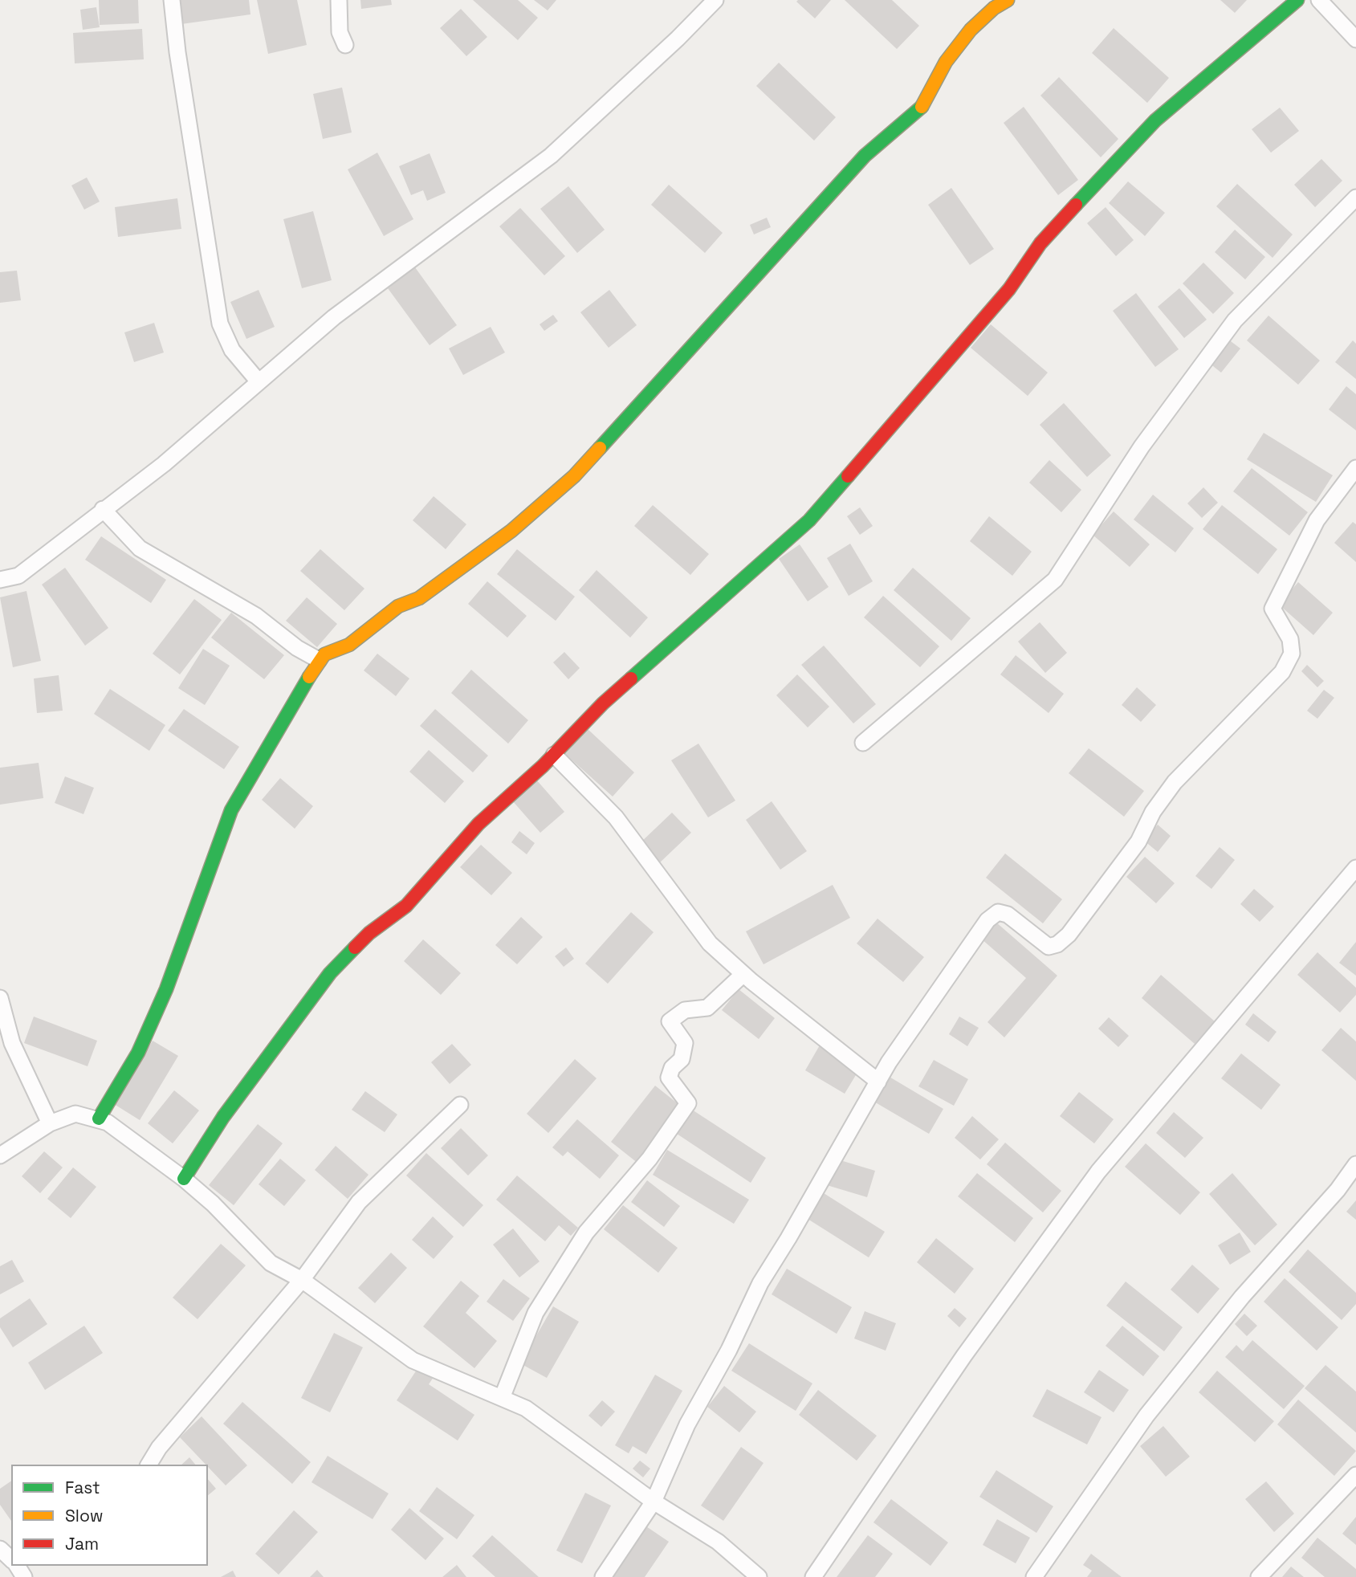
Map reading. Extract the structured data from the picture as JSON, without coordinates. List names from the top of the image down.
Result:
{
  "legend": ["Fast", "Slow", "Jam"]
}
